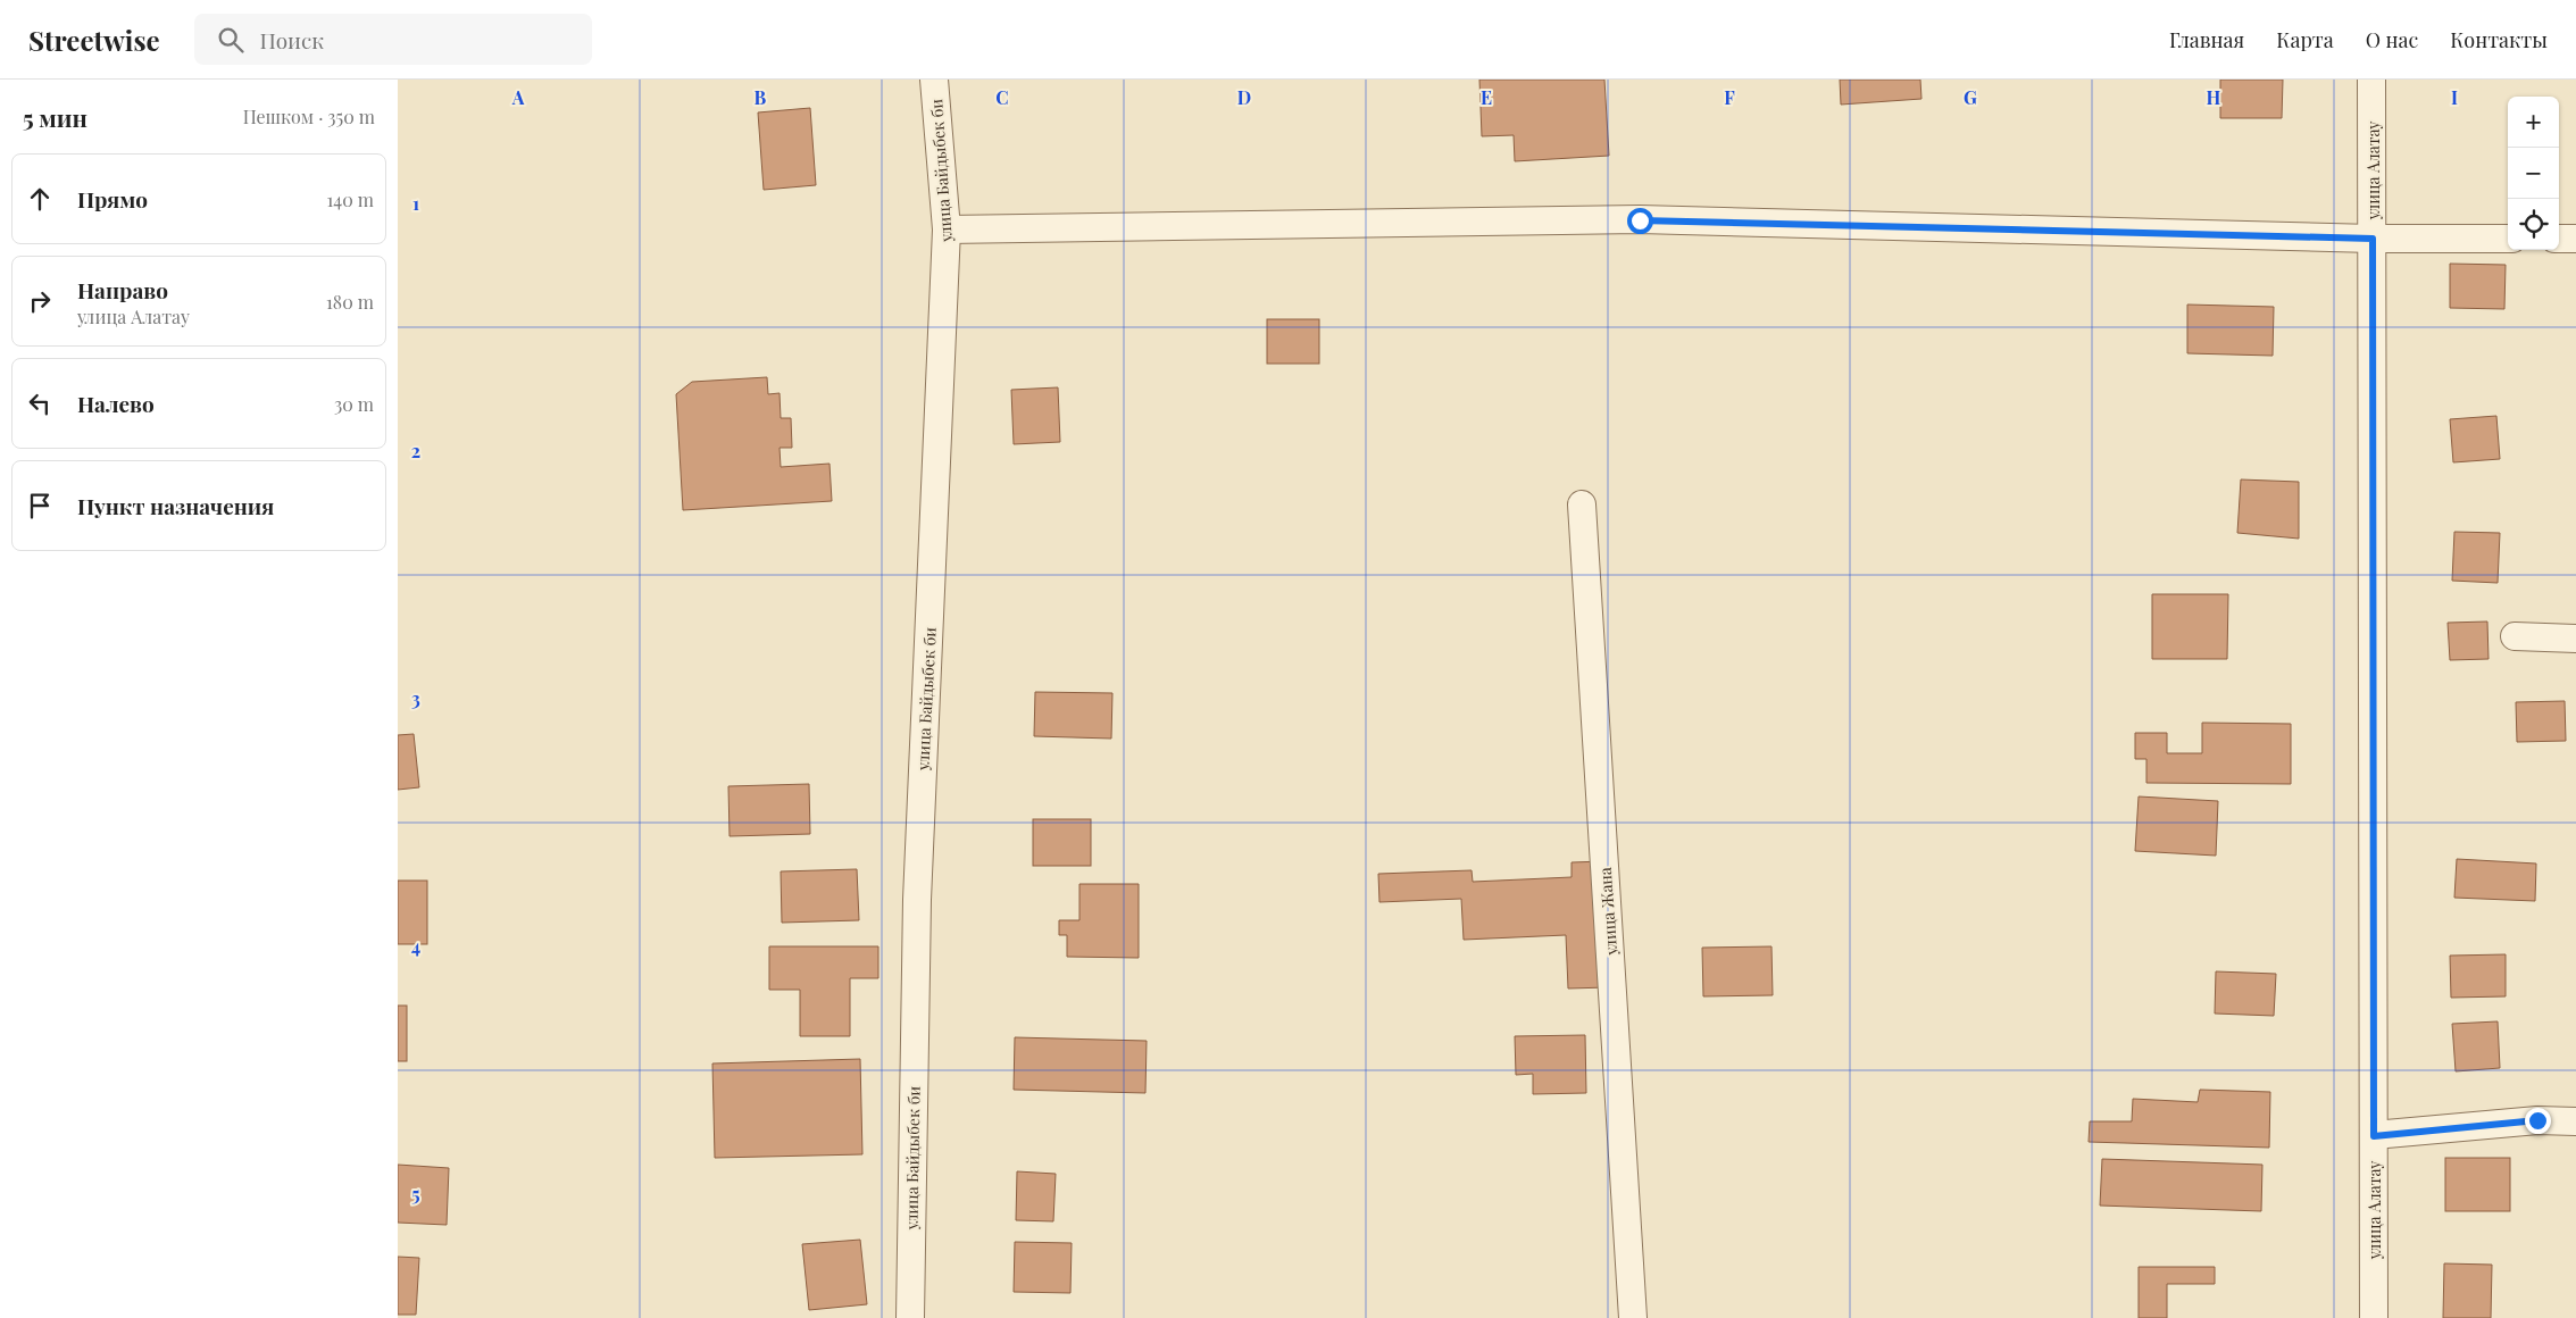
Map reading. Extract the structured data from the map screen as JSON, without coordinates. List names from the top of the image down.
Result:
{
  "streets": {
    "street": ["улица Байдыбек би", "улица Алатау", "улица Жана"]
  },
  "page": {
    "header": "Streetwise",
    "search": "Поиск",
    "nav": [
      "Главная",
      "Карта",
      "О нас",
      "Контакты"
    ],
    "heading": ["5 мин", "Пешком · 350 m"],
    "map_buttons": ["+", "−"],
    "list": [
      ["Прямо", "140 m"],
      ["Направо", "улица Алатау", "180 m"],
      ["Налево", "30 m"],
      "Пункт назначения"
    ]
  },
  "grid": {
    "columns": [
      "A",
      "B",
      "C",
      "D",
      "E",
      "F",
      "G",
      "H",
      "I"
    ],
    "rows": [
      "1",
      "2",
      "3",
      "4",
      "5"
    ]
  }
}
